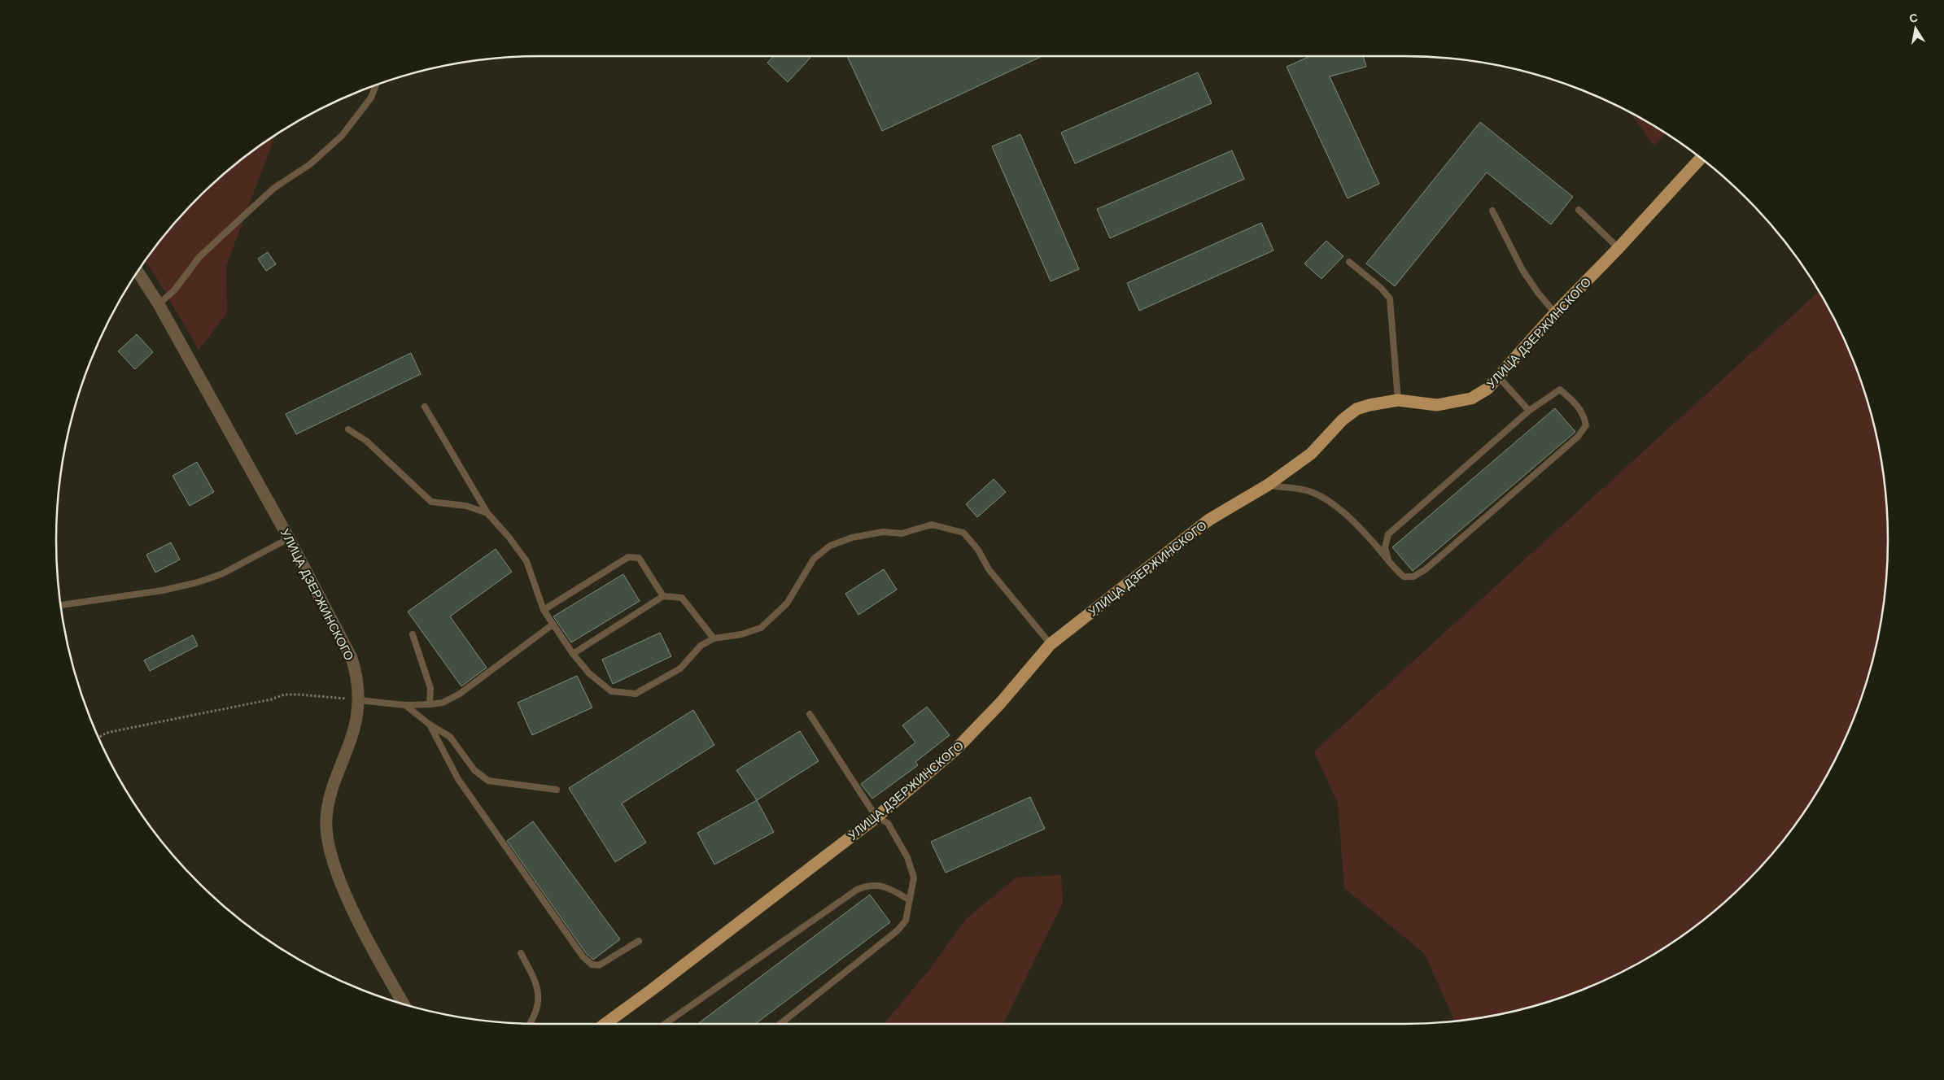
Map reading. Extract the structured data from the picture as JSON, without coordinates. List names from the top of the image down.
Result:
{
  "streets": {
    "main road": ["УЛИЦА ДЗЕРЖИНСКОГО"]
  },
  "north": "top"
}
